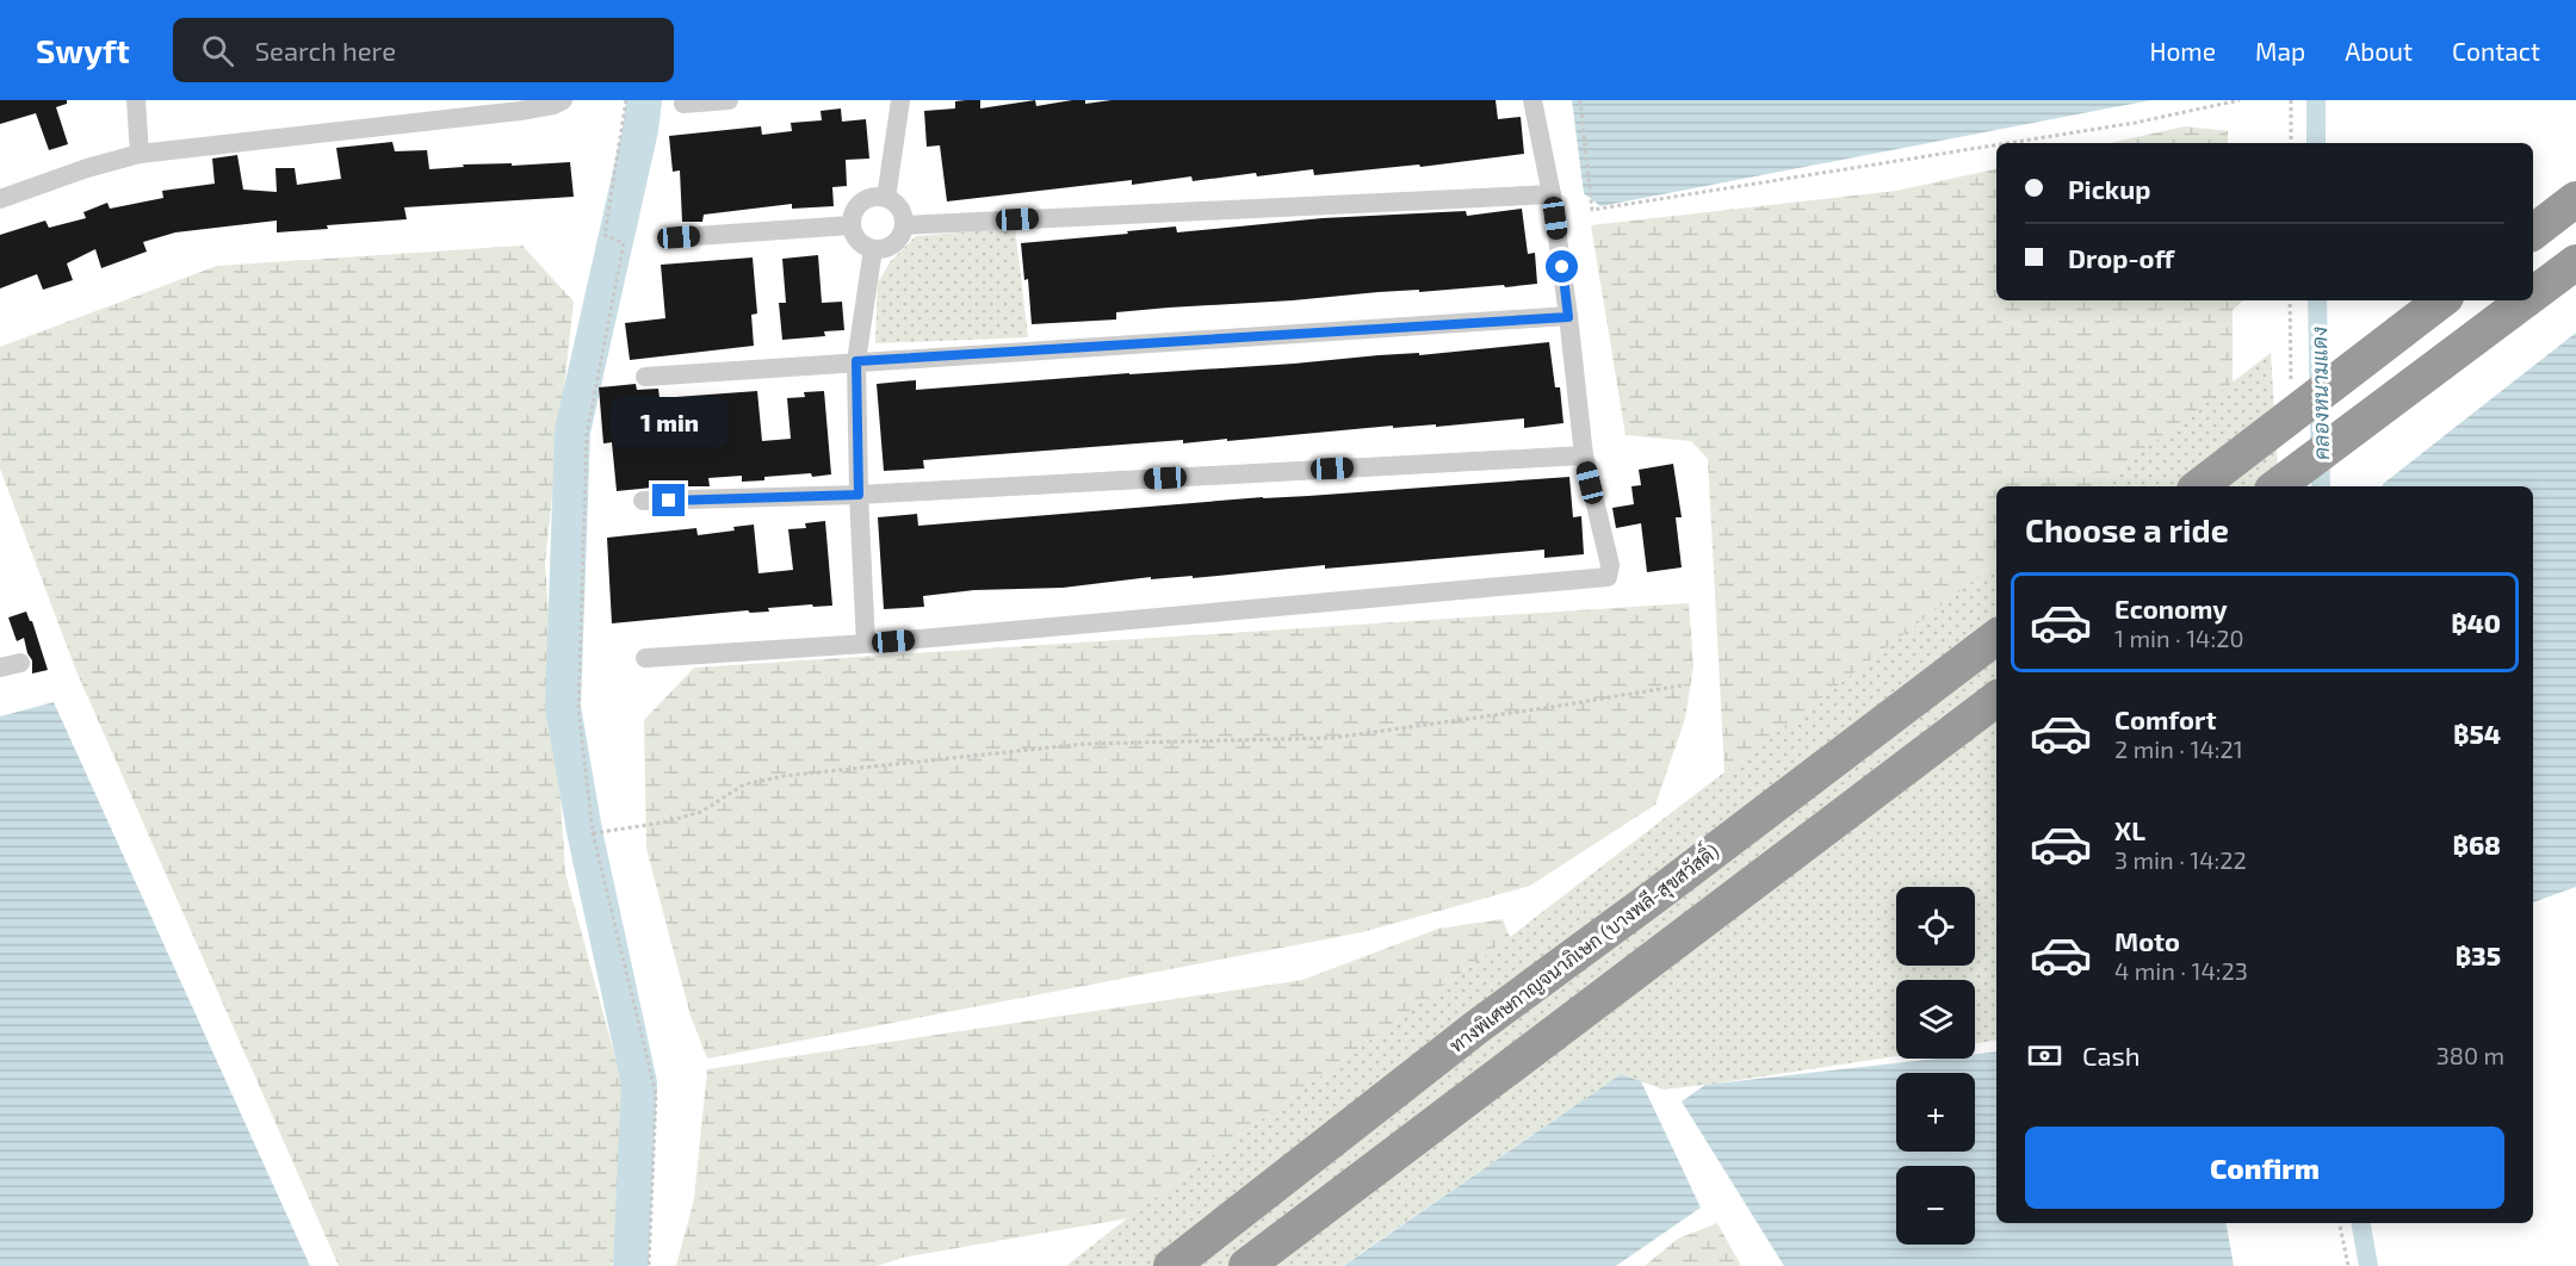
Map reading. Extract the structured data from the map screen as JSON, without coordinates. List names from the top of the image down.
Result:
{
  "streets": {
    "highway": ["ทางพิเศษกาญจนาภิเษก (บางพลี-สุขสวัสดิ์)"]
  },
  "water": ["คลองหนามแดง"],
  "page": {
    "header": "Swyft",
    "search": "Search here",
    "nav": [
      "Home",
      "Map",
      "About",
      "Contact"
    ],
    "banner": ["Pickup", "Drop-off"],
    "bubble": "1 min",
    "heading": "Choose a ride",
    "list": [
      {
        "name": "Economy",
        "note": "1 min · 14:20",
        "value": "฿40"
      },
      {
        "name": "Comfort",
        "note": "2 min · 14:21",
        "value": "฿54"
      },
      {
        "name": "XL",
        "note": "3 min · 14:22",
        "value": "฿68"
      },
      {
        "name": "Moto",
        "note": "4 min · 14:23",
        "value": "฿35"
      }
    ],
    "map_buttons": ["+", "−"],
    "pay": ["Cash", "380 m"],
    "buttons": "Confirm"
  }
}
